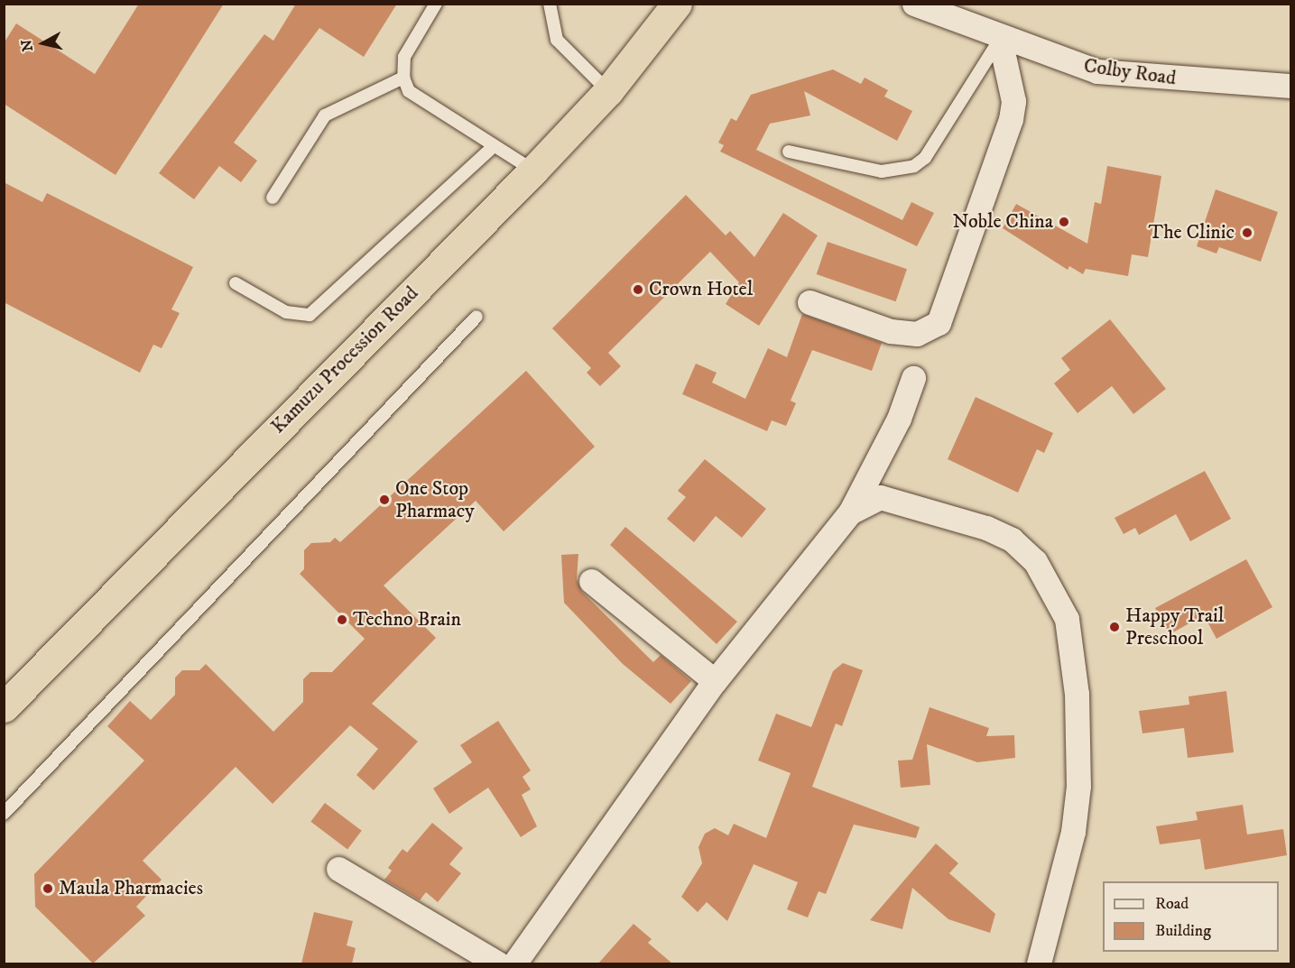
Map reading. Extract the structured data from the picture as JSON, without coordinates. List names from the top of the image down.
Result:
{
  "streets": {
    "highway": ["Kamuzu Procession Road"],
    "street": ["Colby Road"]
  },
  "places": [
    "Noble China",
    "The Clinic",
    "Crown Hotel",
    "One Stop Pharmacy",
    "Techno Brain",
    "Happy Trail Preschool",
    "Maula Pharmacies"
  ],
  "legend": ["Road", "Building"],
  "north": "left"
}
